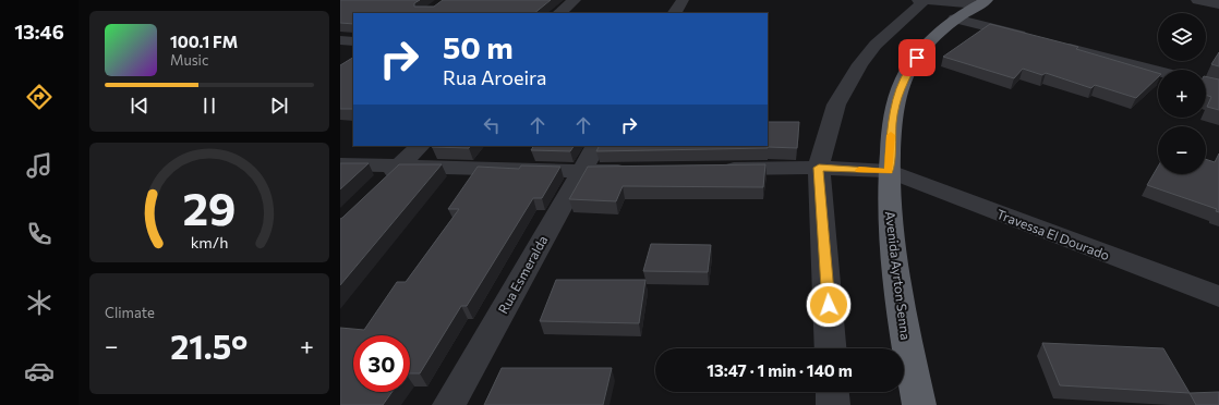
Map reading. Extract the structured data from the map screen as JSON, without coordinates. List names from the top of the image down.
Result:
{
  "streets": {
    "highway": ["Avenida Ayrton Senna"],
    "street": ["Travessa El Dourado", "Rua Esmeralda"]
  },
  "crossings": [
    ["Travessa El Dourado", "Avenida Ayrton Senna"]
  ],
  "page": {
    "tabs": "13:46",
    "map_buttons": ["+", "−"],
    "turn": ["50 m", "Rua Aroeira"],
    "song": ["100.1 FM", "Music"],
    "tile": "Climate",
    "heat": ["−", "21.5°", "+"],
    "limit": "30",
    "trip": "13:47 · 1 min · 140 m",
    "gauge": ["29", "km/h"]
  }
}
